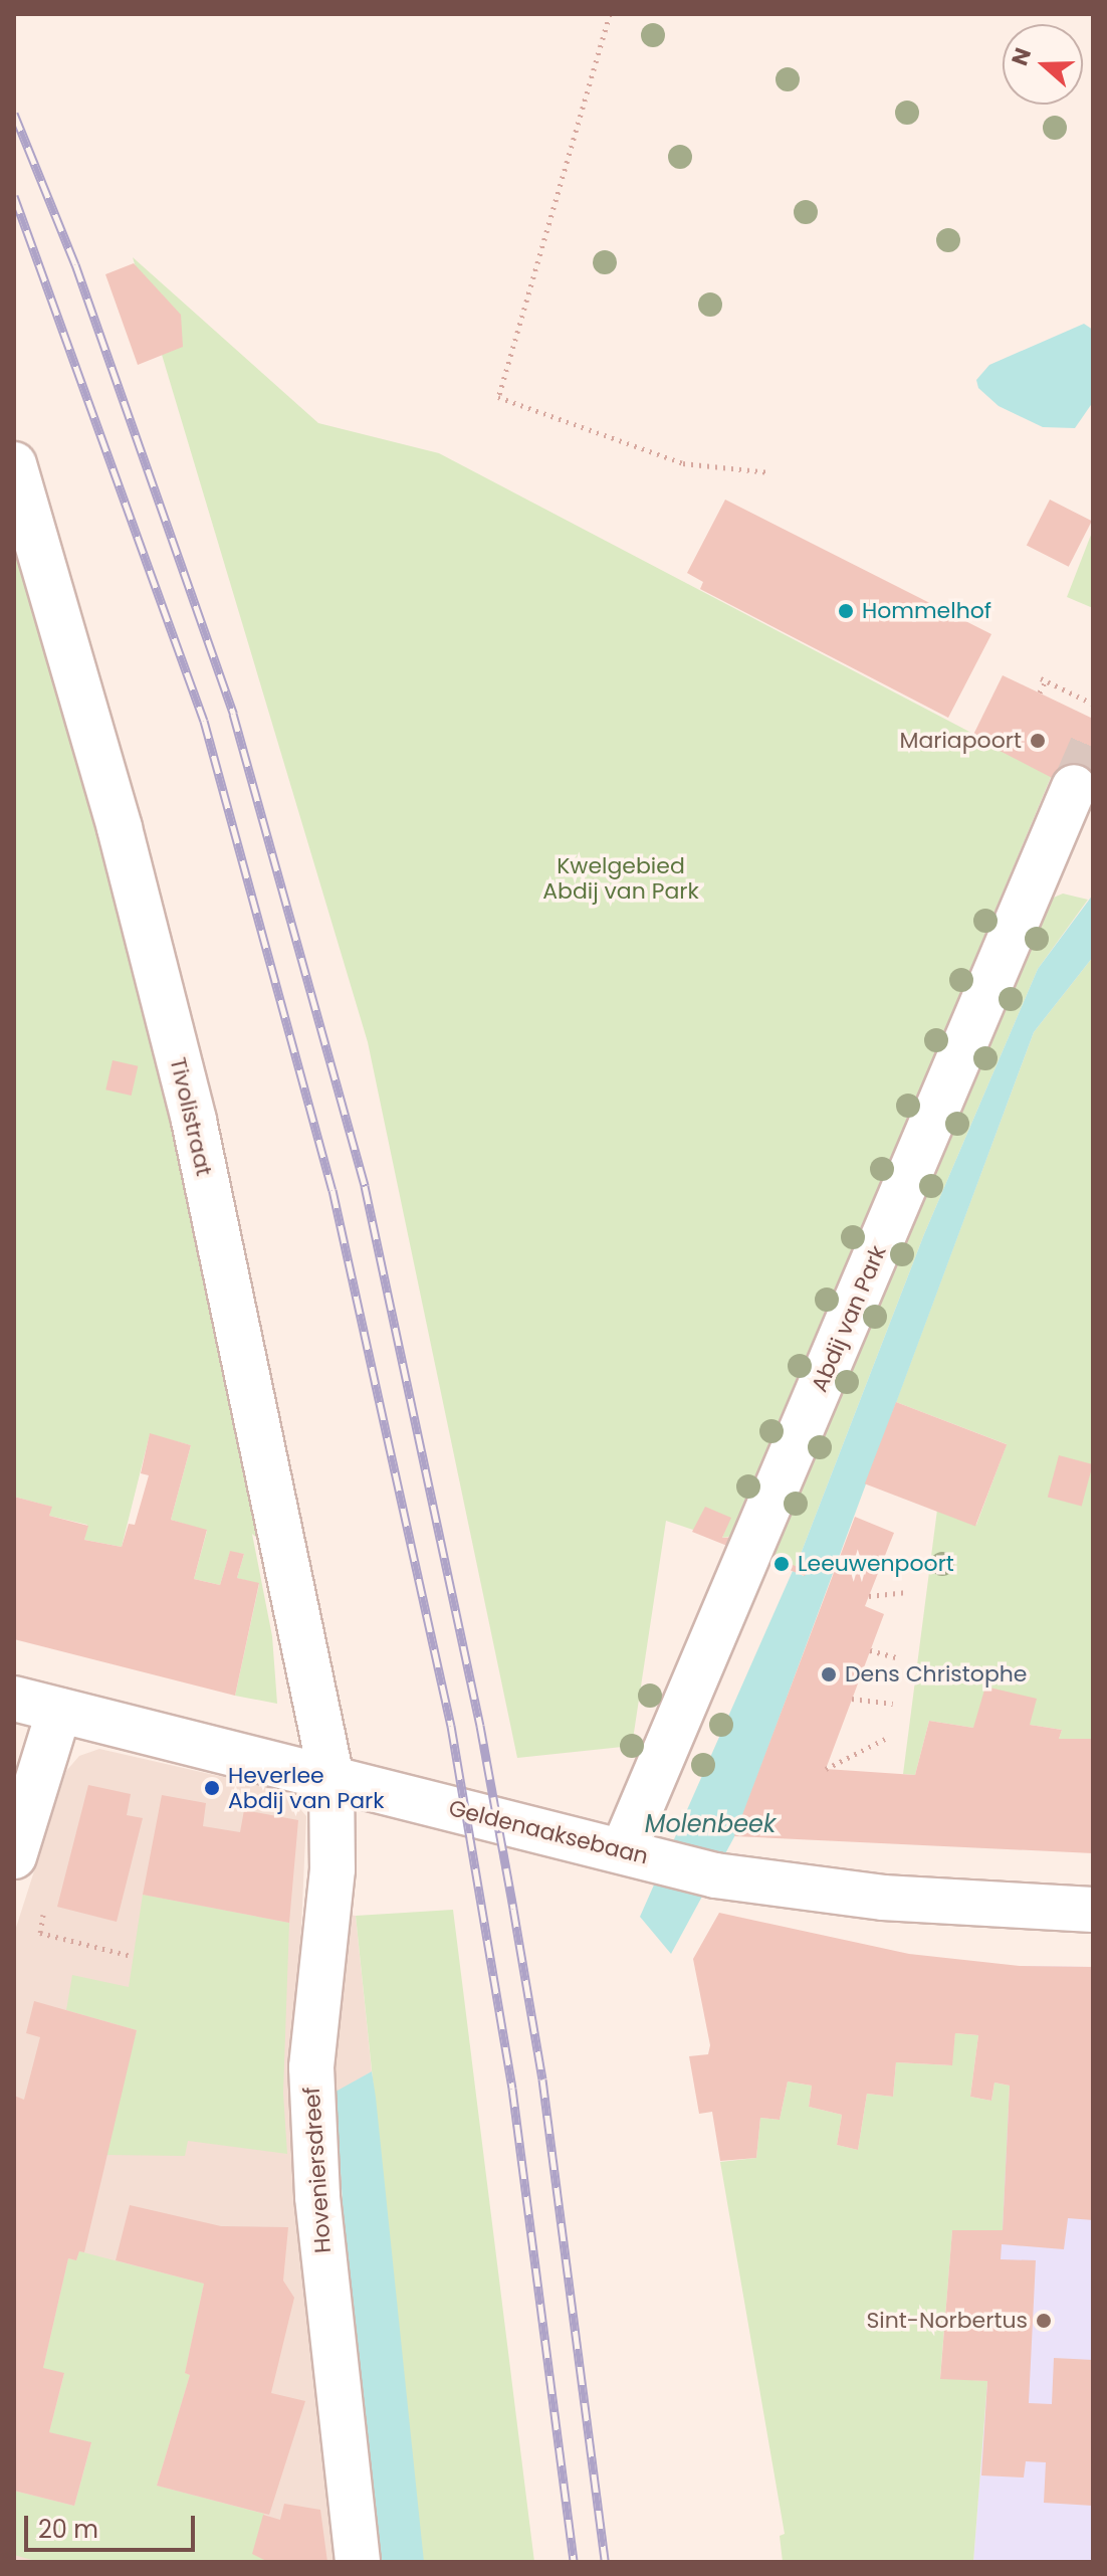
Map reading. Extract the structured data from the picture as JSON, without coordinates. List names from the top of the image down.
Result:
{
  "streets": {
    "street": [
      "Tivolistraat",
      "Abdij van Park",
      "Geldenaaksebaan",
      "Hoveniersdreef"
    ]
  },
  "crossings": [
    ["Tivolistraat", "Geldenaaksebaan"],
    ["Tivolistraat", "Hoveniersdreef"],
    ["Abdij van Park", "Geldenaaksebaan"],
    ["Geldenaaksebaan", "Hoveniersdreef"]
  ],
  "water": ["Molenbeek"],
  "parks": ["Kwelgebied Abdij van Park"],
  "places": [
    "Hommelhof",
    "Mariapoort",
    "Leeuwenpoort",
    "Dens Christophe",
    "Heverlee Abdij van Park",
    "Sint-Norbertus"
  ],
  "scale_bar": "20 m",
  "north": "left"
}
